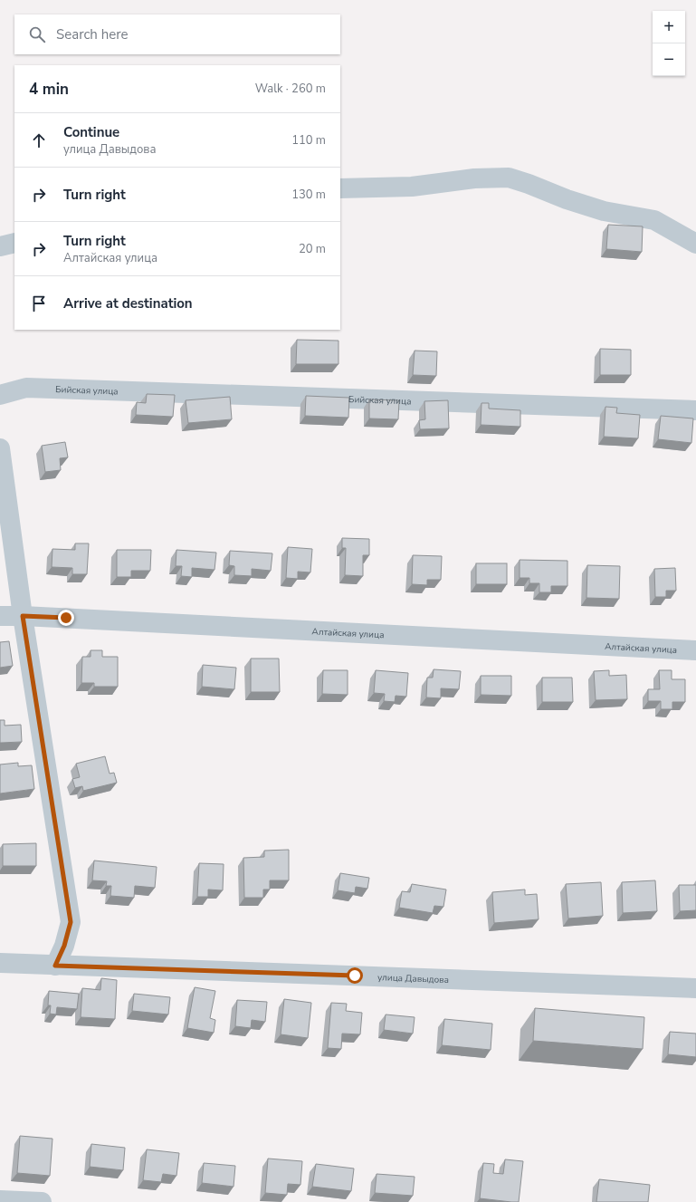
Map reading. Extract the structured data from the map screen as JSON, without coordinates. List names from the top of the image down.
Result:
{
  "streets": {
    "street": ["Бийская улица", "Алтайская улица", "улица Давыдова"]
  },
  "page": {
    "map_buttons": ["+", "−"],
    "search": "Search here",
    "heading": ["4 min", "Walk · 260 m"],
    "list": [
      ["Continue", "улица Давыдова", "110 m"],
      ["Turn right", "130 m"],
      ["Turn right", "Алтайская улица", "20 m"],
      "Arrive at destination"
    ]
  }
}
